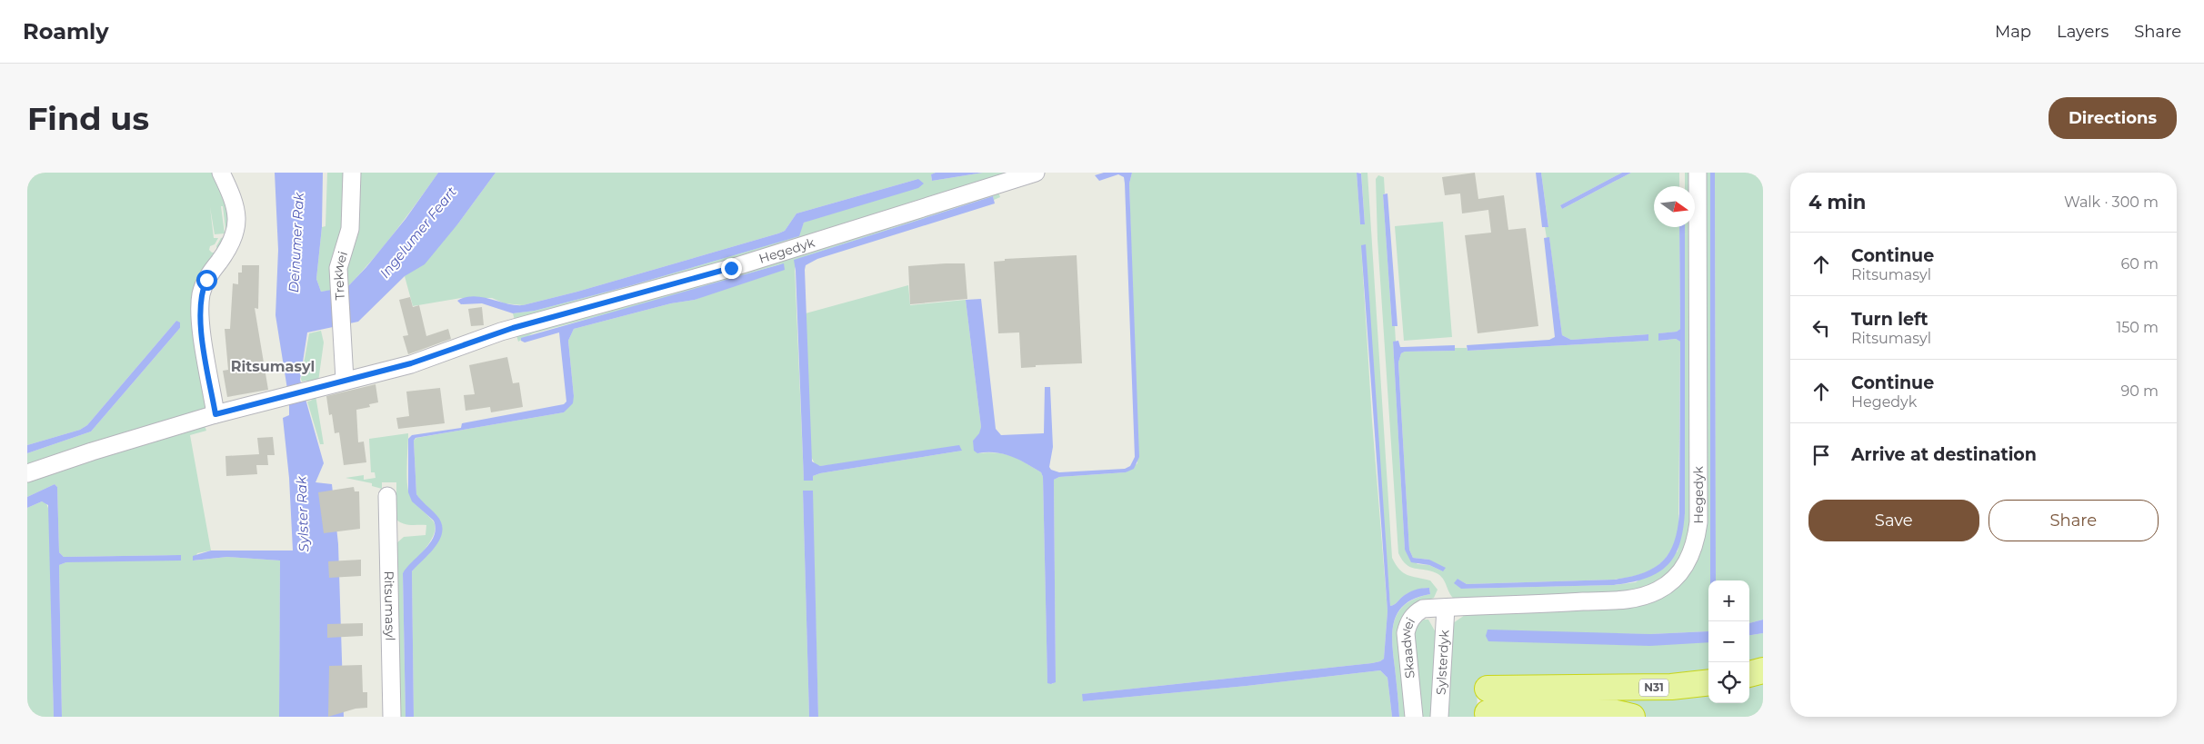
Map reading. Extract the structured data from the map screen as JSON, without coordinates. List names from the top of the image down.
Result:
{
  "streets": {
    "highway": ["N31"],
    "street": [
      "Hegedyk",
      "Trekwei",
      "Ritsumasyl",
      "Skaadwei",
      "Sylsterdyk"
    ]
  },
  "crossings": [
    ["Hegedyk", "Trekwei"],
    ["Hegedyk", "Skaadwei"],
    ["Hegedyk", "Sylsterdyk"],
    ["Skaadwei", "Sylsterdyk"]
  ],
  "districts": ["Ritsumasyl"],
  "water": ["Ingelumer Feart", "Deinumer Rak", "Sylster Rak"],
  "north": "right",
  "page": {
    "header": "Roamly",
    "nav": ["Map", "Layers", "Share"],
    "buttons": [
      "Directions",
      ["Save", "Share"]
    ],
    "title": "Find us",
    "heading": ["4 min", "Walk · 300 m"],
    "list": [
      ["Continue", "Ritsumasyl", "60 m"],
      ["Turn left", "Ritsumasyl", "150 m"],
      ["Continue", "Hegedyk", "90 m"],
      "Arrive at destination"
    ],
    "map_buttons": ["+", "−"]
  }
}
